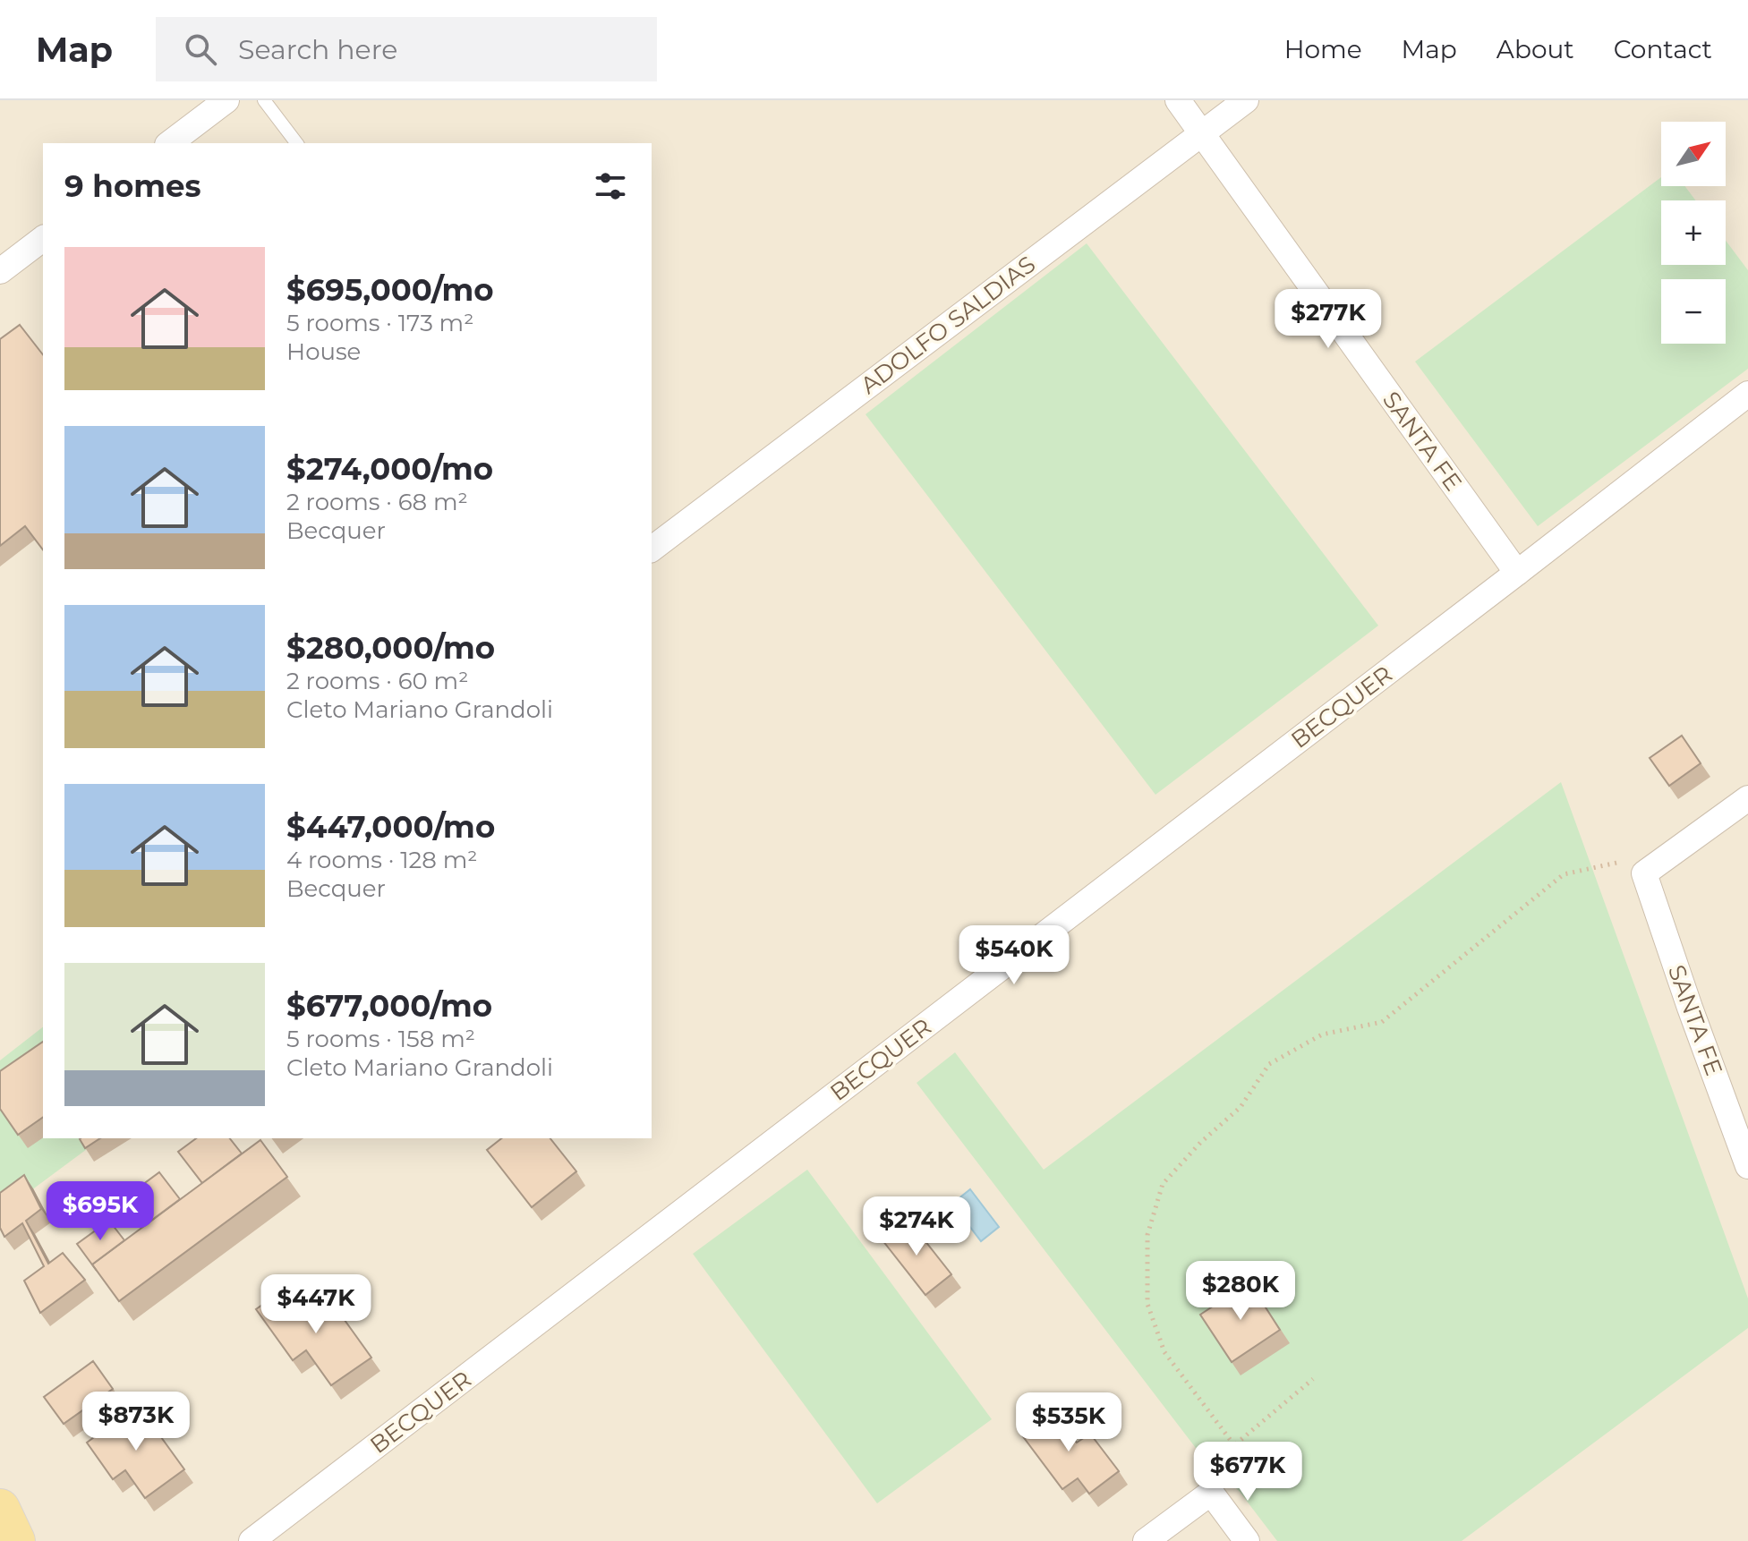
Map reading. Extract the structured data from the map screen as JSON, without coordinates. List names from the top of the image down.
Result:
{
  "streets": {
    "street": ["ADOLFO SALDIAS", "SANTA FE", "BECQUER"]
  },
  "crossings": [
    ["ADOLFO SALDIAS", "SANTA FE"],
    ["SANTA FE", "BECQUER"]
  ],
  "north": "top right",
  "page": {
    "header": "Map",
    "search": "Search here",
    "nav": [
      "Home",
      "Map",
      "About",
      "Contact"
    ],
    "map_buttons": ["+", "−"],
    "heading": "9 homes",
    "list": [
      {
        "name": "$695,000/mo",
        "note": "5 rooms · 173 m² · House"
      },
      {
        "name": "$274,000/mo",
        "note": "2 rooms · 68 m² · Becquer"
      },
      {
        "name": "$280,000/mo",
        "note": "2 rooms · 60 m² · Cleto Mariano Grandoli"
      },
      {
        "name": "$447,000/mo",
        "note": "4 rooms · 128 m² · Becquer"
      },
      {
        "name": "$677,000/mo",
        "note": "5 rooms · 158 m² · Cleto Mariano Grandoli"
      }
    ],
    "price": [
      "$277K",
      "$540K",
      "$695K",
      "$274K",
      "$280K",
      "$447K",
      "$873K",
      "$535K",
      "$677K"
    ]
  }
}
